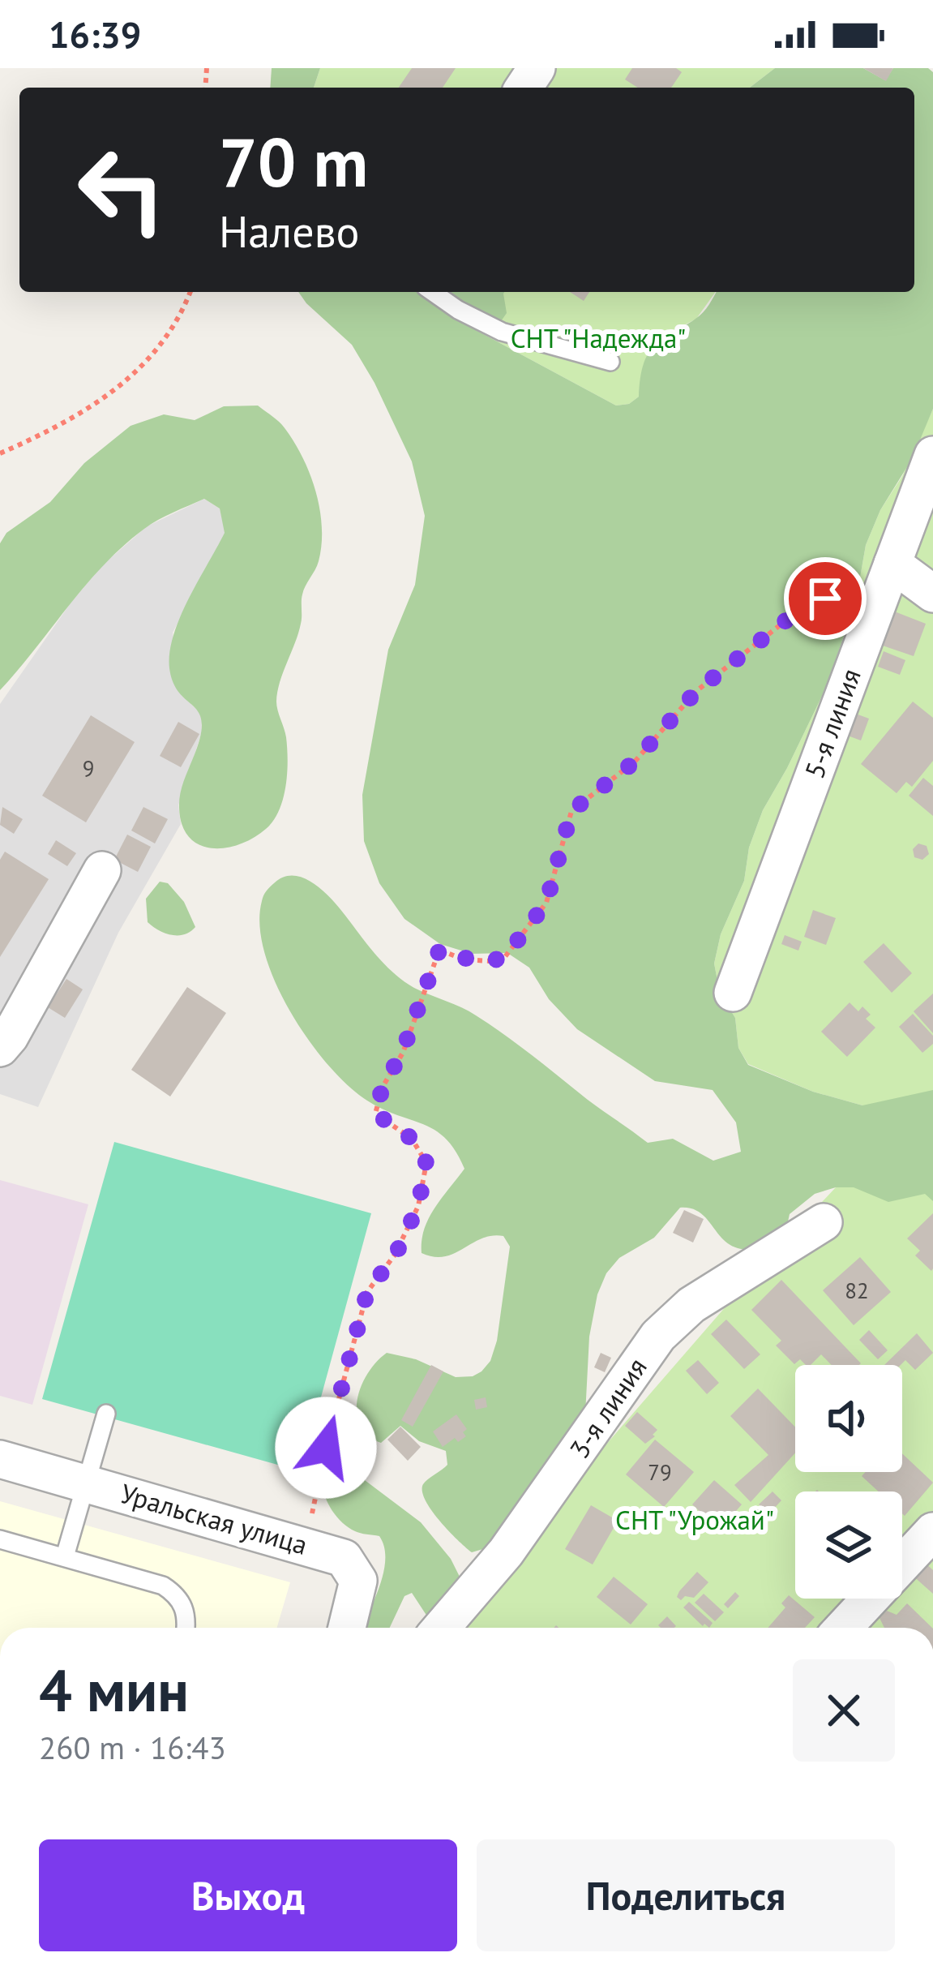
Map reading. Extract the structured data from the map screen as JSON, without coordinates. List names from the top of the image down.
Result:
{
  "streets": {
    "street": ["5-я линия", "3-я линия", "Уральская улица"]
  },
  "parks": ["СНТ \"Надежда\"", "СНТ \"Урожай\""],
  "house_numbers": ["9", "82", "79"],
  "page": {
    "status": "16:39",
    "turn": ["70 m", "Налево"],
    "heading": ["4 мин", "260 m · 16:43"],
    "buttons": ["Выход", "Поделиться"]
  }
}
